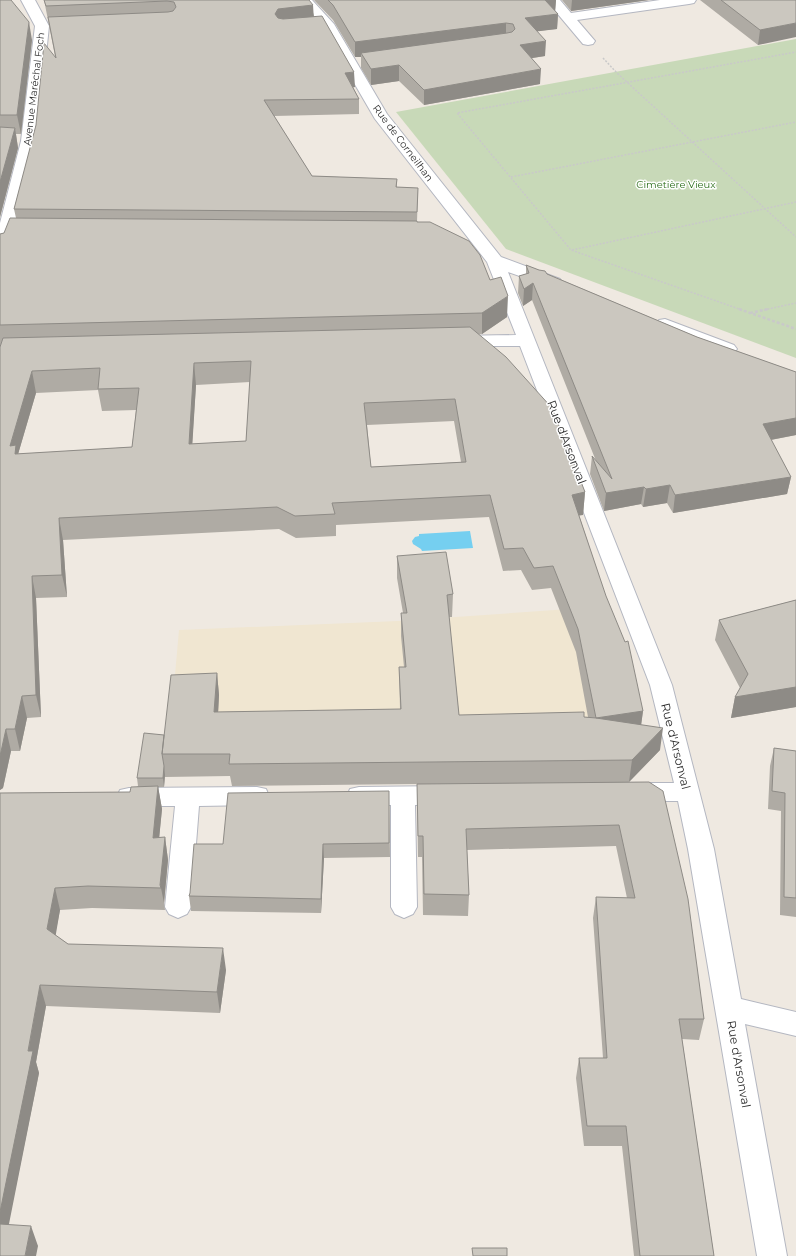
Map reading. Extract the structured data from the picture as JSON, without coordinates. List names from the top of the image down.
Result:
{
  "streets": {
    "street": ["Avenue Maréchal Foch", "Rue de Corneilhan", "Rue d'Arsonval"]
  },
  "crossings": [
    ["Rue de Corneilhan", "Rue d'Arsonval"]
  ],
  "parks": ["Cimetière Vieux"]
}
